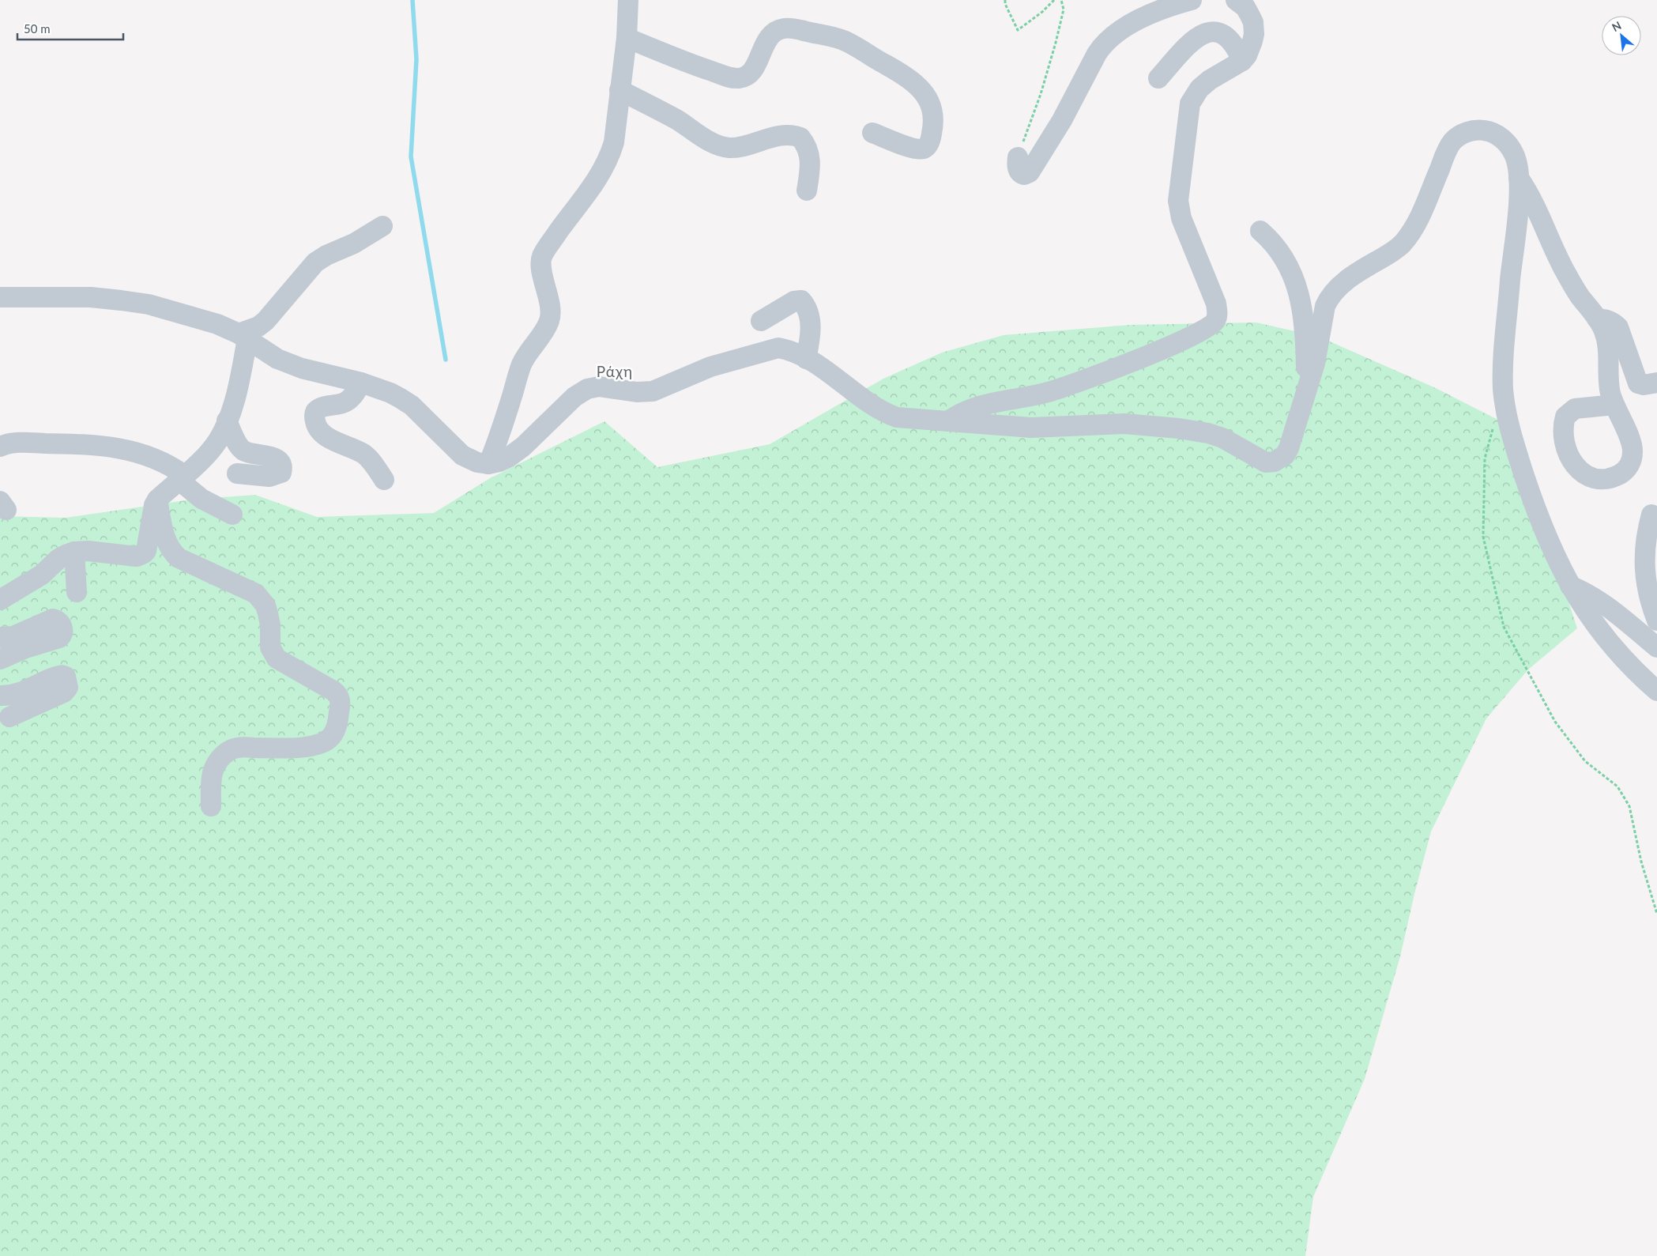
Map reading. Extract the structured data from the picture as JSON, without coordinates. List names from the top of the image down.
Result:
{
  "districts": ["Ράχη"],
  "scale_bar": "50 m",
  "north": "top left"
}
